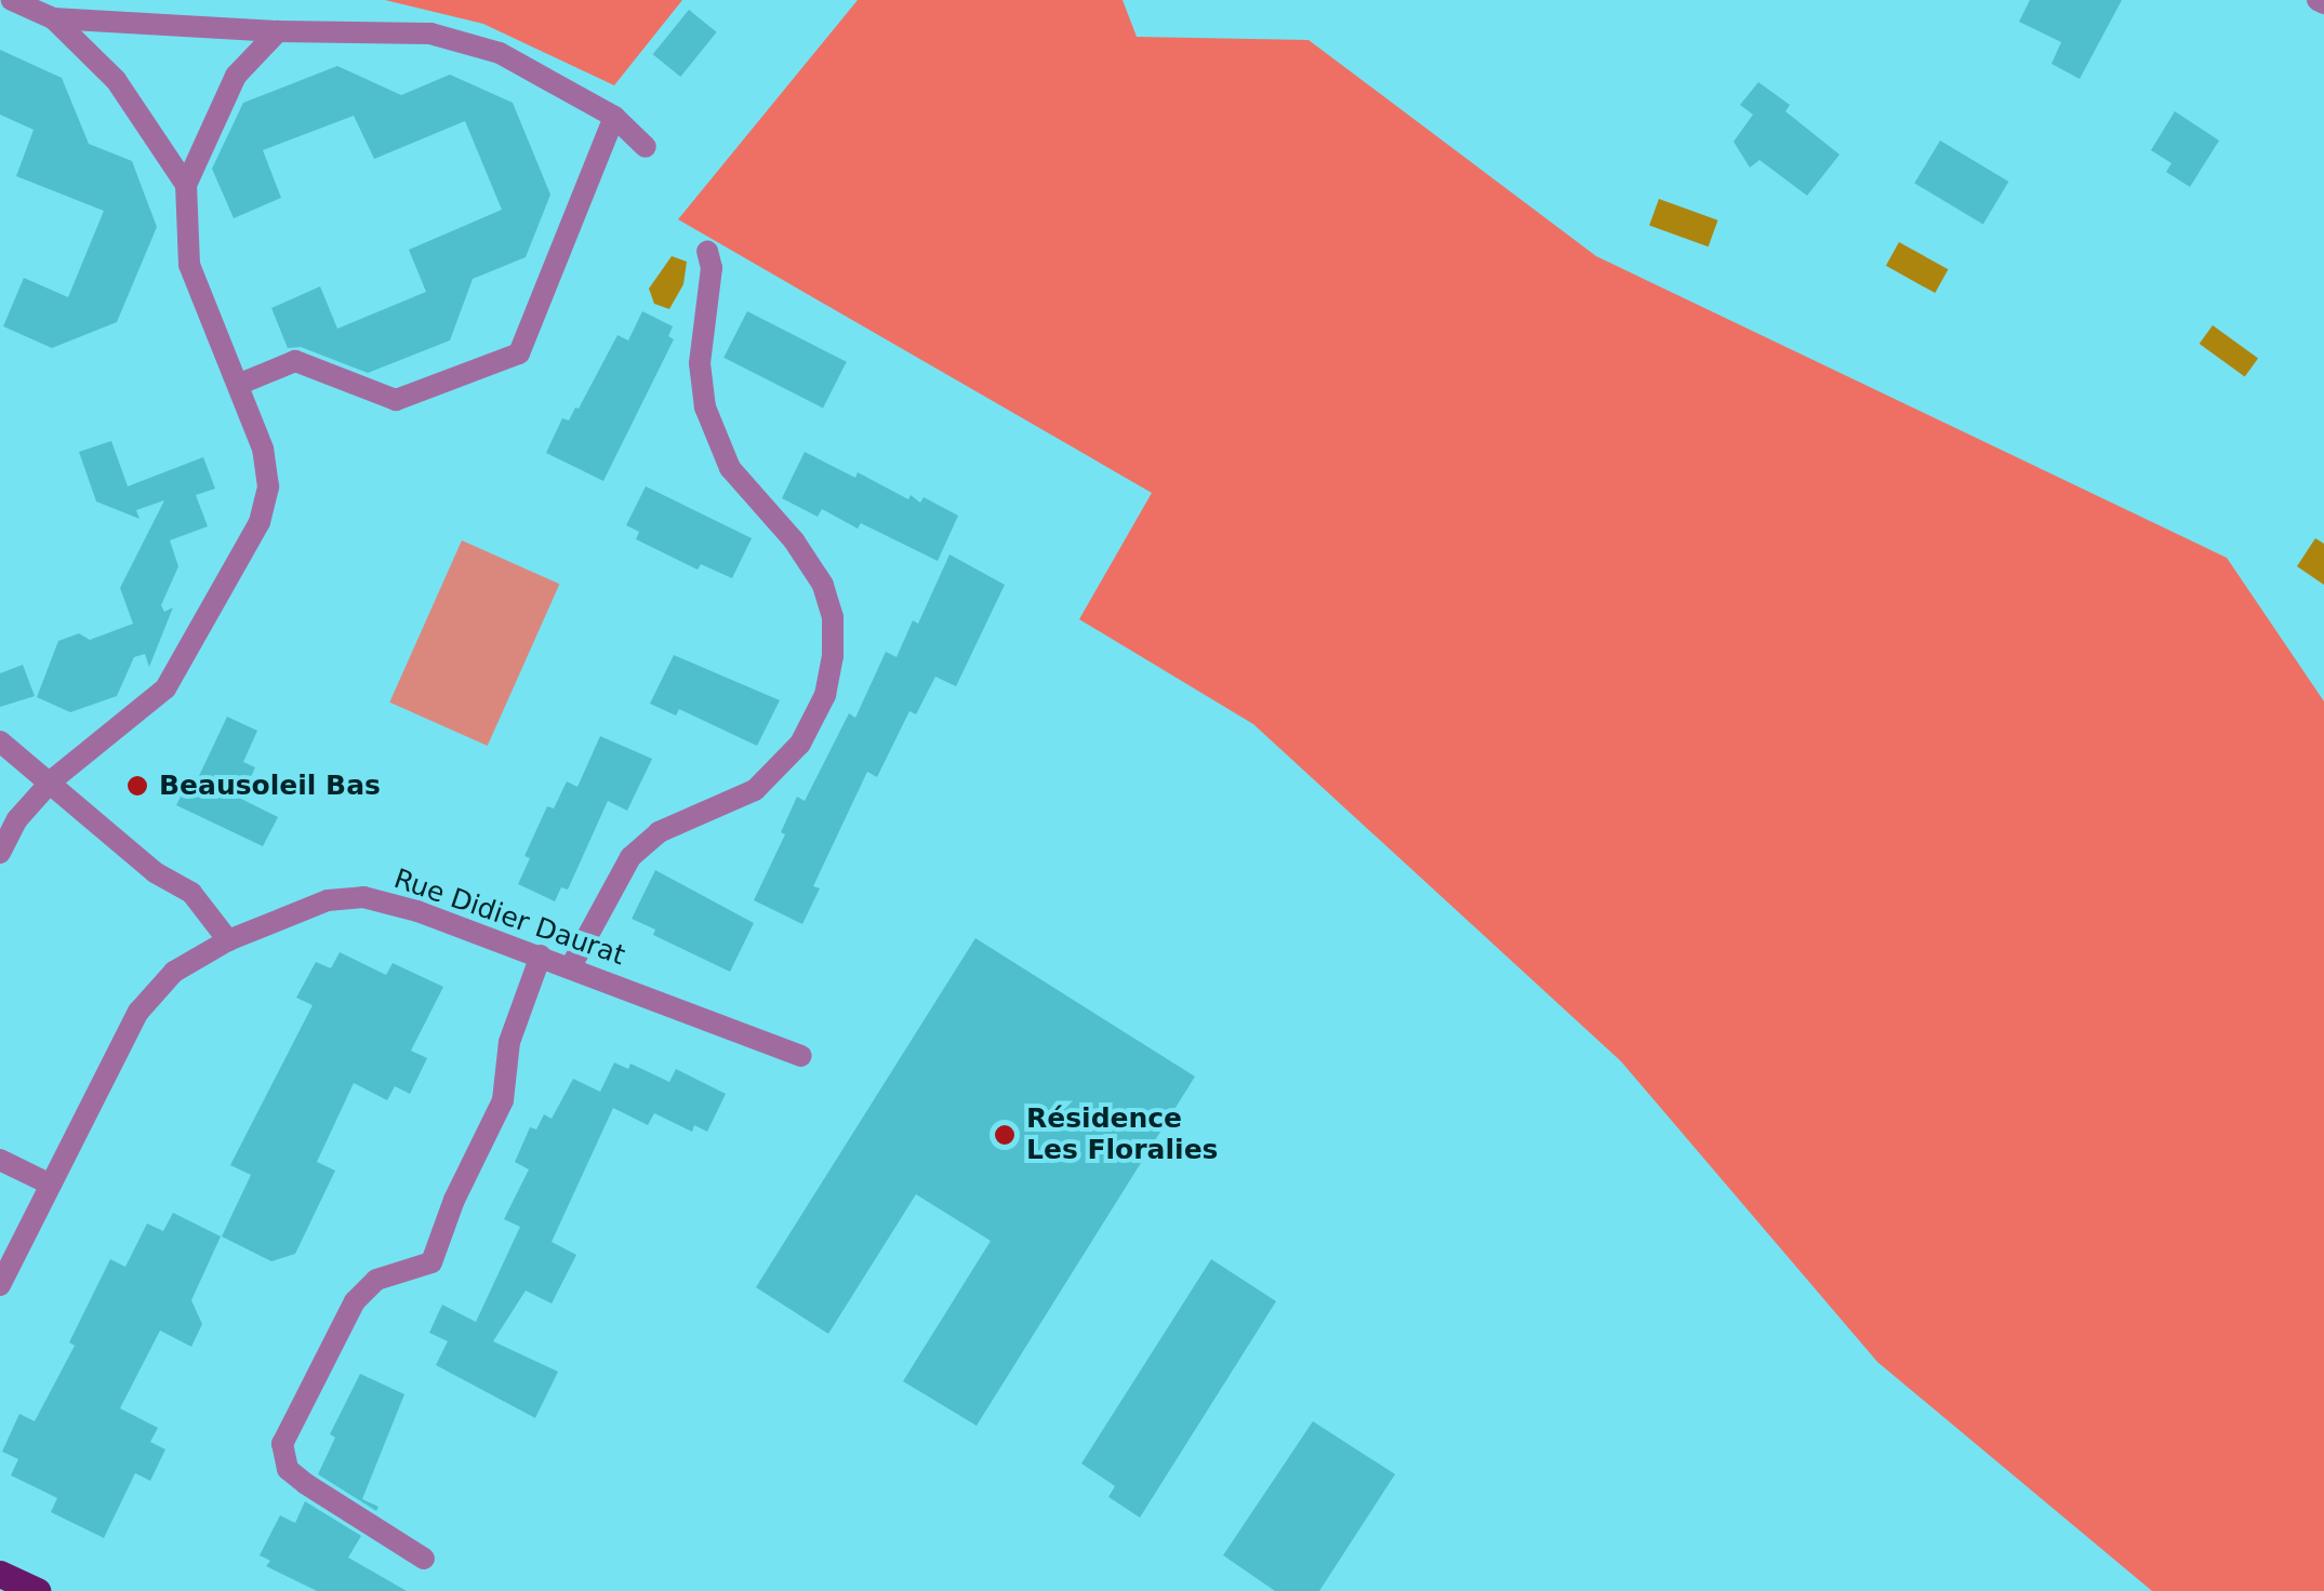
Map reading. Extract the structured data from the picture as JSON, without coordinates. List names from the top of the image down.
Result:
{
  "streets": {
    "street": ["Rue Didier Daurat"]
  },
  "places": ["Beausoleil Bas", "Résidence Les Floralies"]
}
